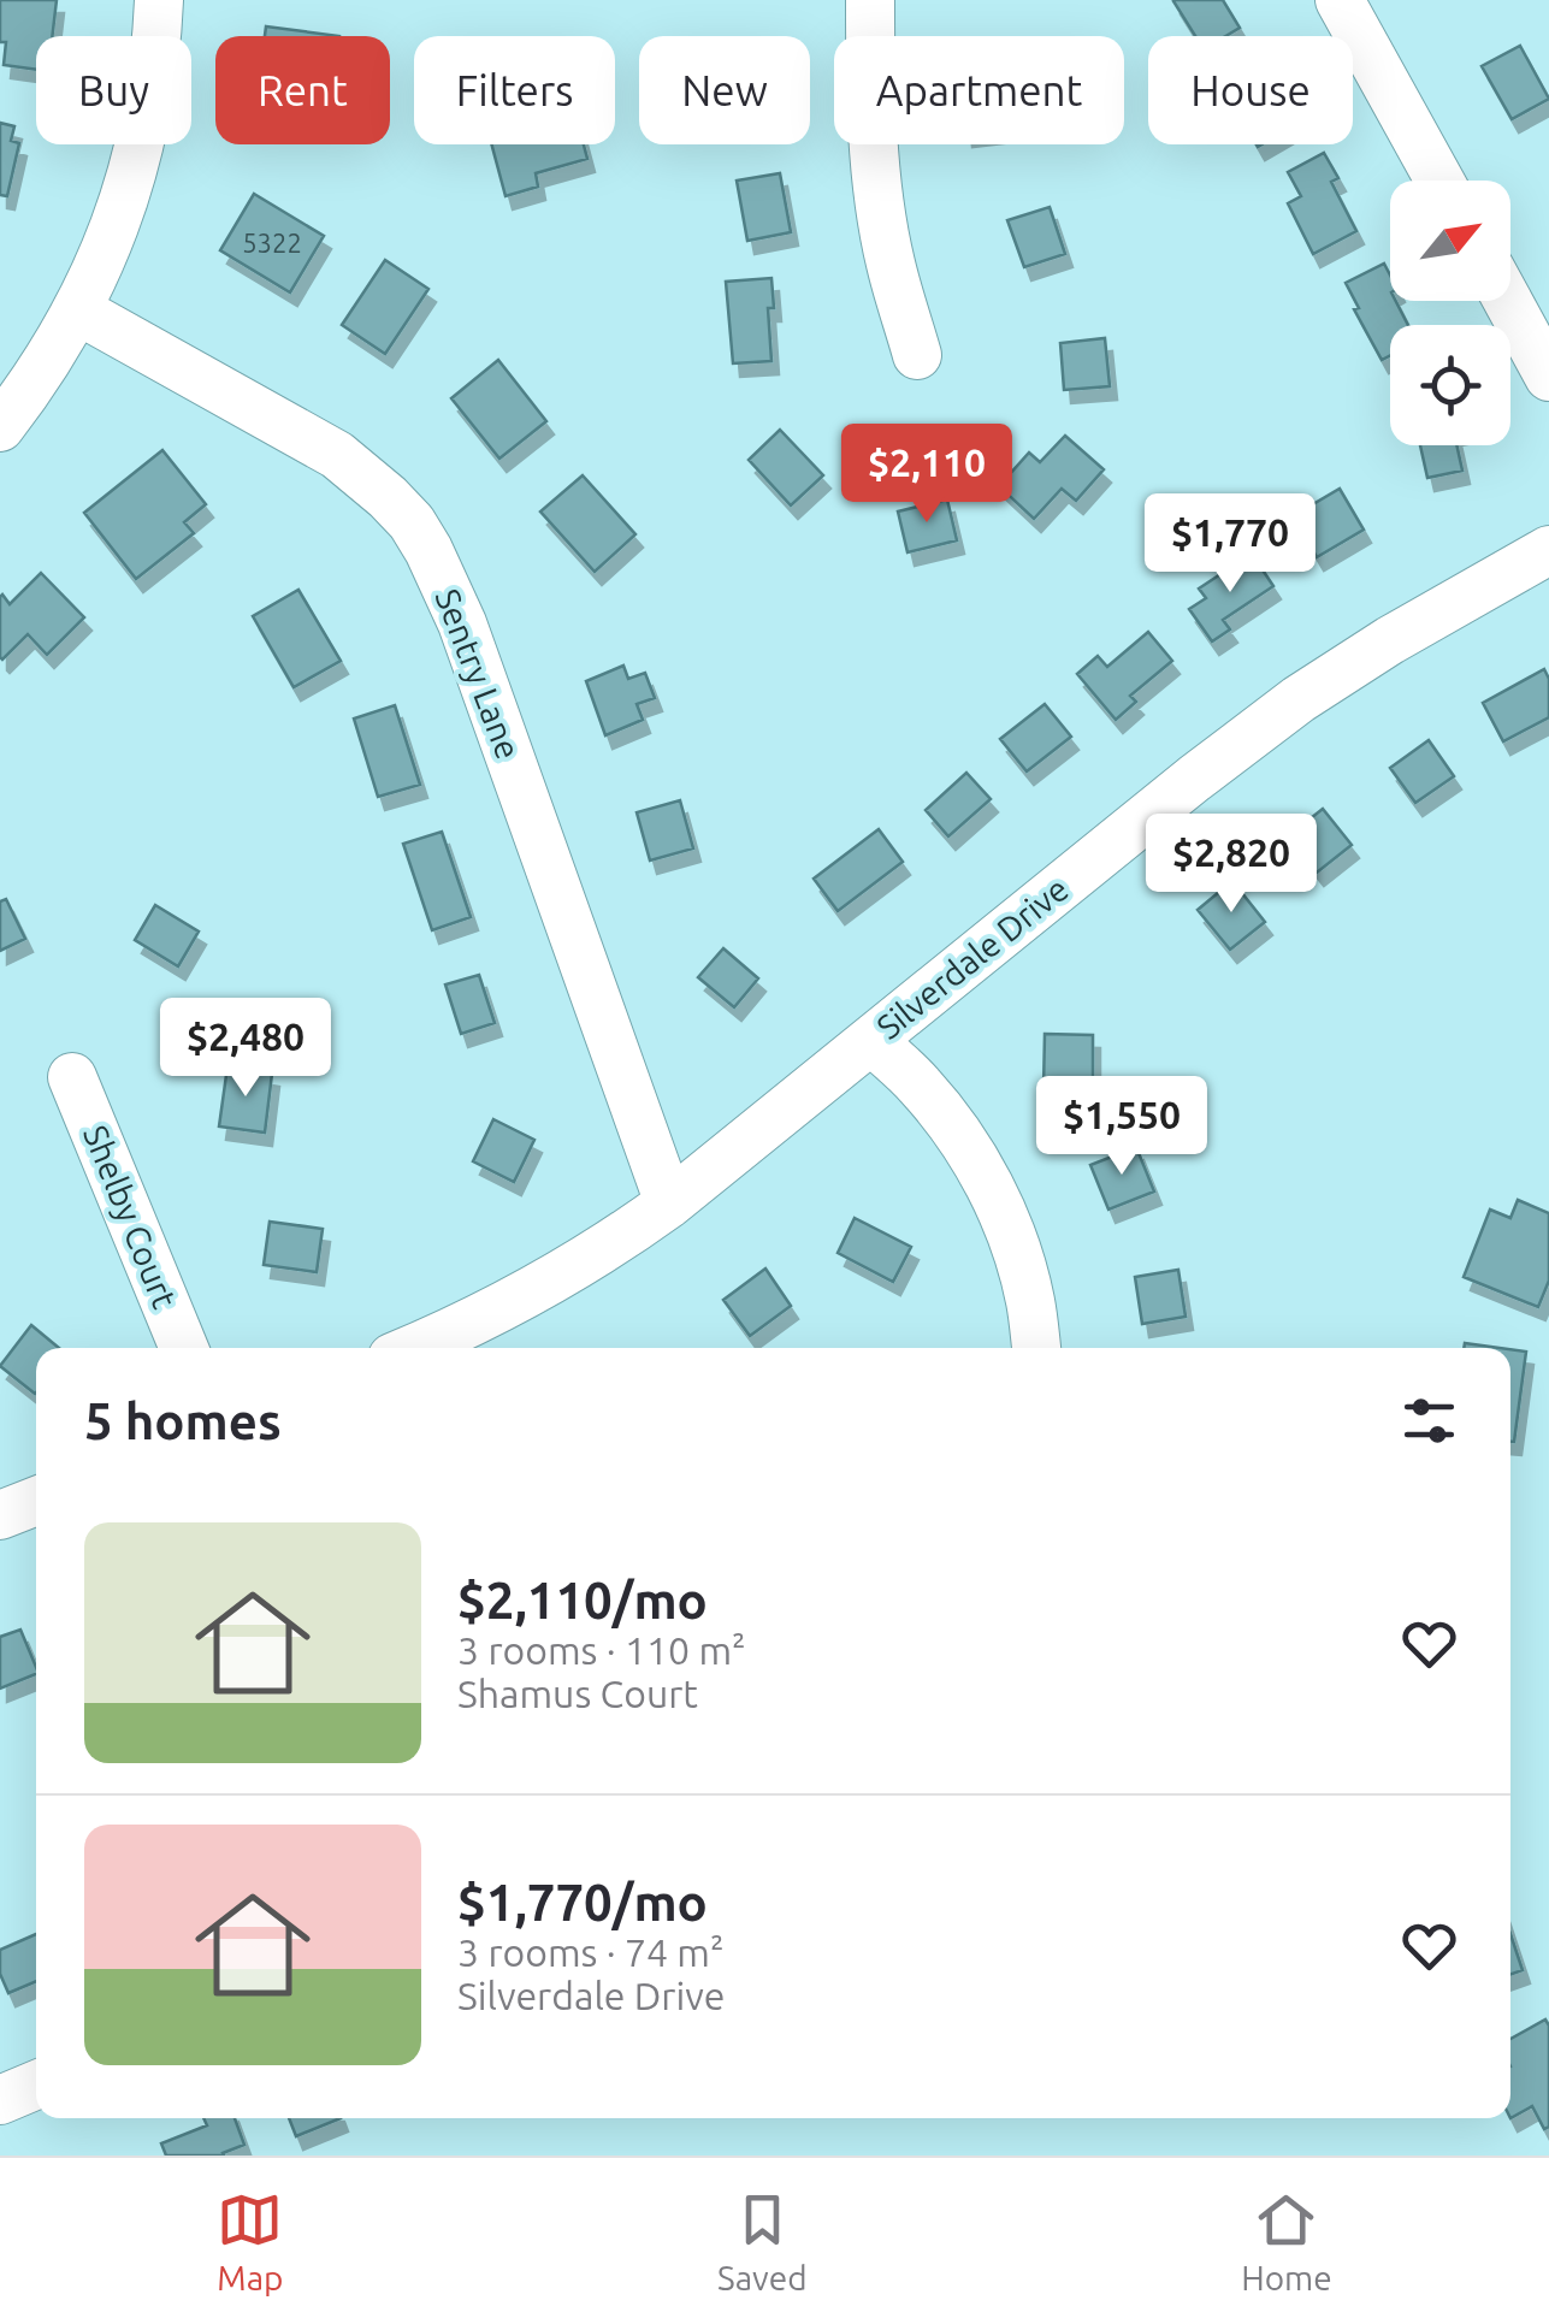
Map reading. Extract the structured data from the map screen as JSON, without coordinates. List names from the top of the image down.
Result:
{
  "streets": {
    "street": ["Sentry Lane", "Silverdale Drive", "Shelby Court"]
  },
  "crossings": [
    ["Sentry Lane", "Silverdale Drive"]
  ],
  "house_numbers": ["5322"],
  "north": "top right",
  "page": {
    "chip": [
      "Buy",
      "Rent",
      "Filters",
      "New",
      "Apartment",
      "House"
    ],
    "price": [
      "$2,110",
      "$1,770",
      "$2,820",
      "$2,480",
      "$1,550"
    ],
    "heading": "5 homes",
    "list": [
      {
        "name": "$2,110/mo",
        "note": "3 rooms · 110 m² · Shamus Court"
      },
      {
        "name": "$1,770/mo",
        "note": "3 rooms · 74 m² · Silverdale Drive"
      }
    ],
    "tabs": ["Map", "Saved", "Home"]
  }
}
